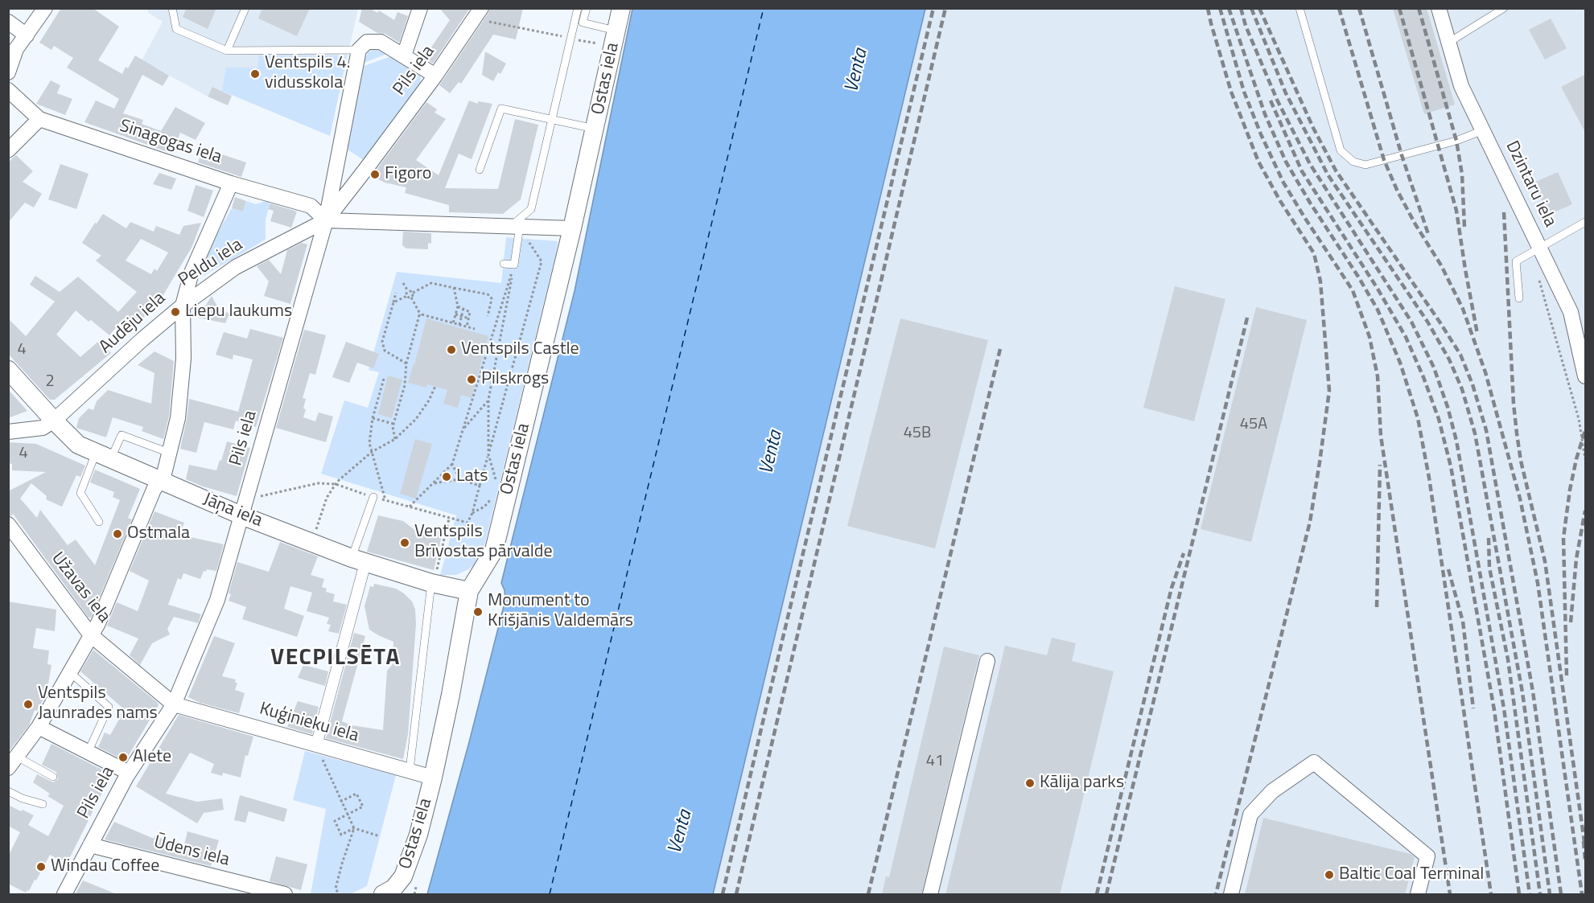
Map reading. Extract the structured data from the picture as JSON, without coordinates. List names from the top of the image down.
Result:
{
  "streets": {
    "street": [
      "Pils iela",
      "Ostas iela",
      "Sinagogas iela",
      "Dzintaru iela",
      "Peldu iela",
      "Audēju iela",
      "Jāņa iela",
      "Užavas iela",
      "Kuģinieku iela",
      "Ūdens iela"
    ]
  },
  "crossings": [
    ["Pils iela", "Sinagogas iela"],
    ["Pils iela", "Peldu iela"],
    ["Pils iela", "Jāņa iela"],
    ["Pils iela", "Užavas iela"],
    ["Pils iela", "Kuģinieku iela"],
    ["Pils iela", "Ūdens iela"],
    ["Ostas iela", "Peldu iela"],
    ["Ostas iela", "Jāņa iela"],
    ["Ostas iela", "Kuģinieku iela"],
    ["Sinagogas iela", "Peldu iela"],
    ["Sinagogas iela", "Audēju iela"],
    ["Peldu iela", "Audēju iela"],
    ["Peldu iela", "Jāņa iela"],
    ["Peldu iela", "Užavas iela"],
    ["Audēju iela", "Jāņa iela"],
    ["Užavas iela", "Kuģinieku iela"]
  ],
  "districts": ["VECPILSĒTA"],
  "water": ["Venta"],
  "places": [
    "Ventspils 4. vidusskola",
    "Figoro",
    "Liepu laukums",
    "Ventspils Castle",
    "Pilskrogs",
    "Lats",
    "Ostmala",
    "Ventspils Brīvostas pārvalde",
    "Monument to Krišjānis Valdemārs",
    "Ventspils Jaunrades nams",
    "Alete",
    "Kālija parks",
    "Windau Coffee",
    "Baltic Coal Terminal"
  ],
  "house_numbers": [
    "4",
    "2",
    "45A",
    "45B",
    "4",
    "41"
  ]
}
